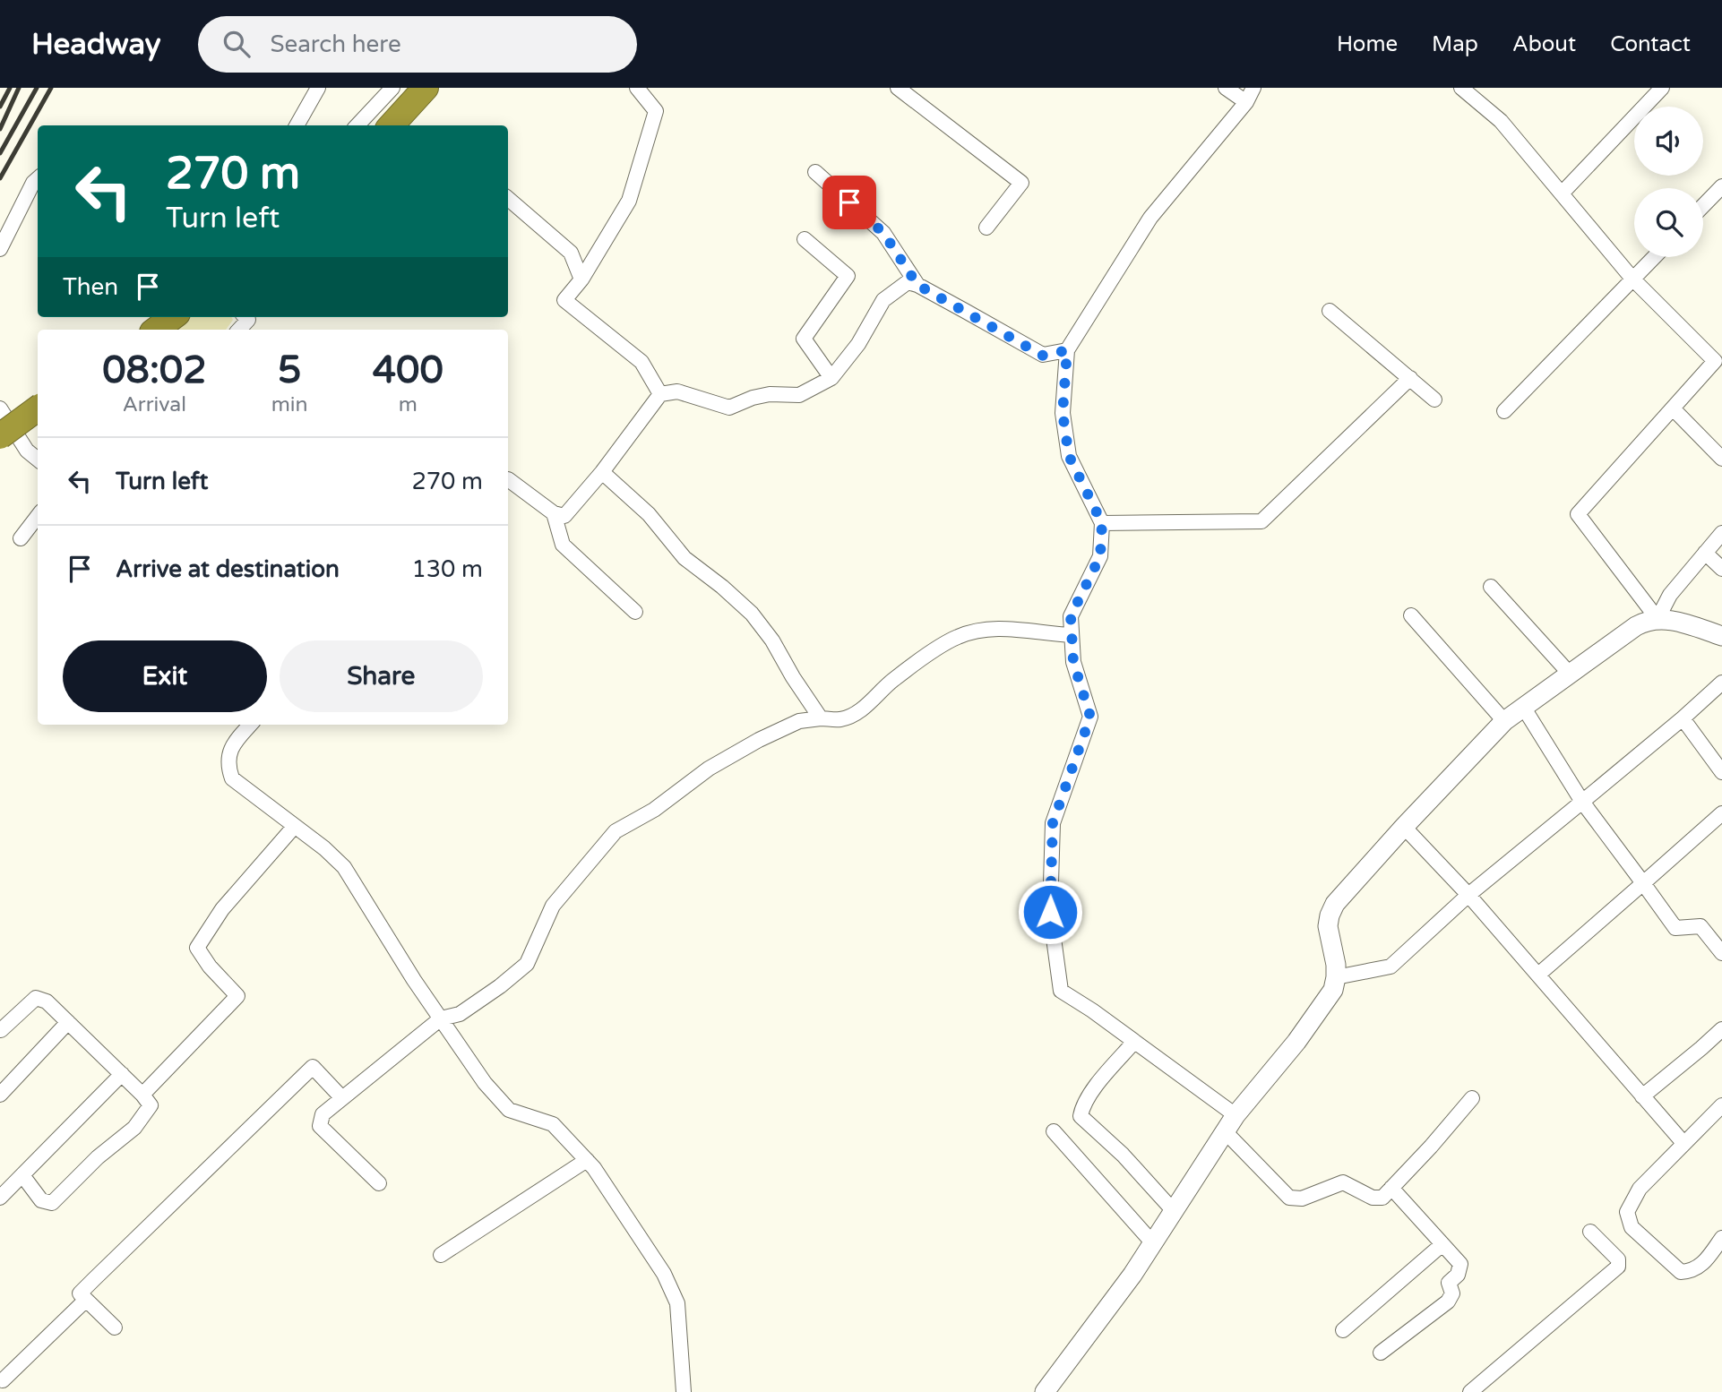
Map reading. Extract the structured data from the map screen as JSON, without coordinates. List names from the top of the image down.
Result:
{
  "page": {
    "header": "Headway",
    "search": "Search here",
    "nav": [
      "Home",
      "Map",
      "About",
      "Contact"
    ],
    "turn": ["270 m", "Turn left"],
    "then": "Then",
    "eta": [
      "08:02",
      "Arrival",
      "5",
      "min",
      "400",
      "m"
    ],
    "list": [
      {
        "name": "Turn left",
        "value": "270 m"
      },
      {
        "name": "Arrive at destination",
        "value": "130 m"
      }
    ],
    "buttons": ["Exit", "Share"]
  }
}
